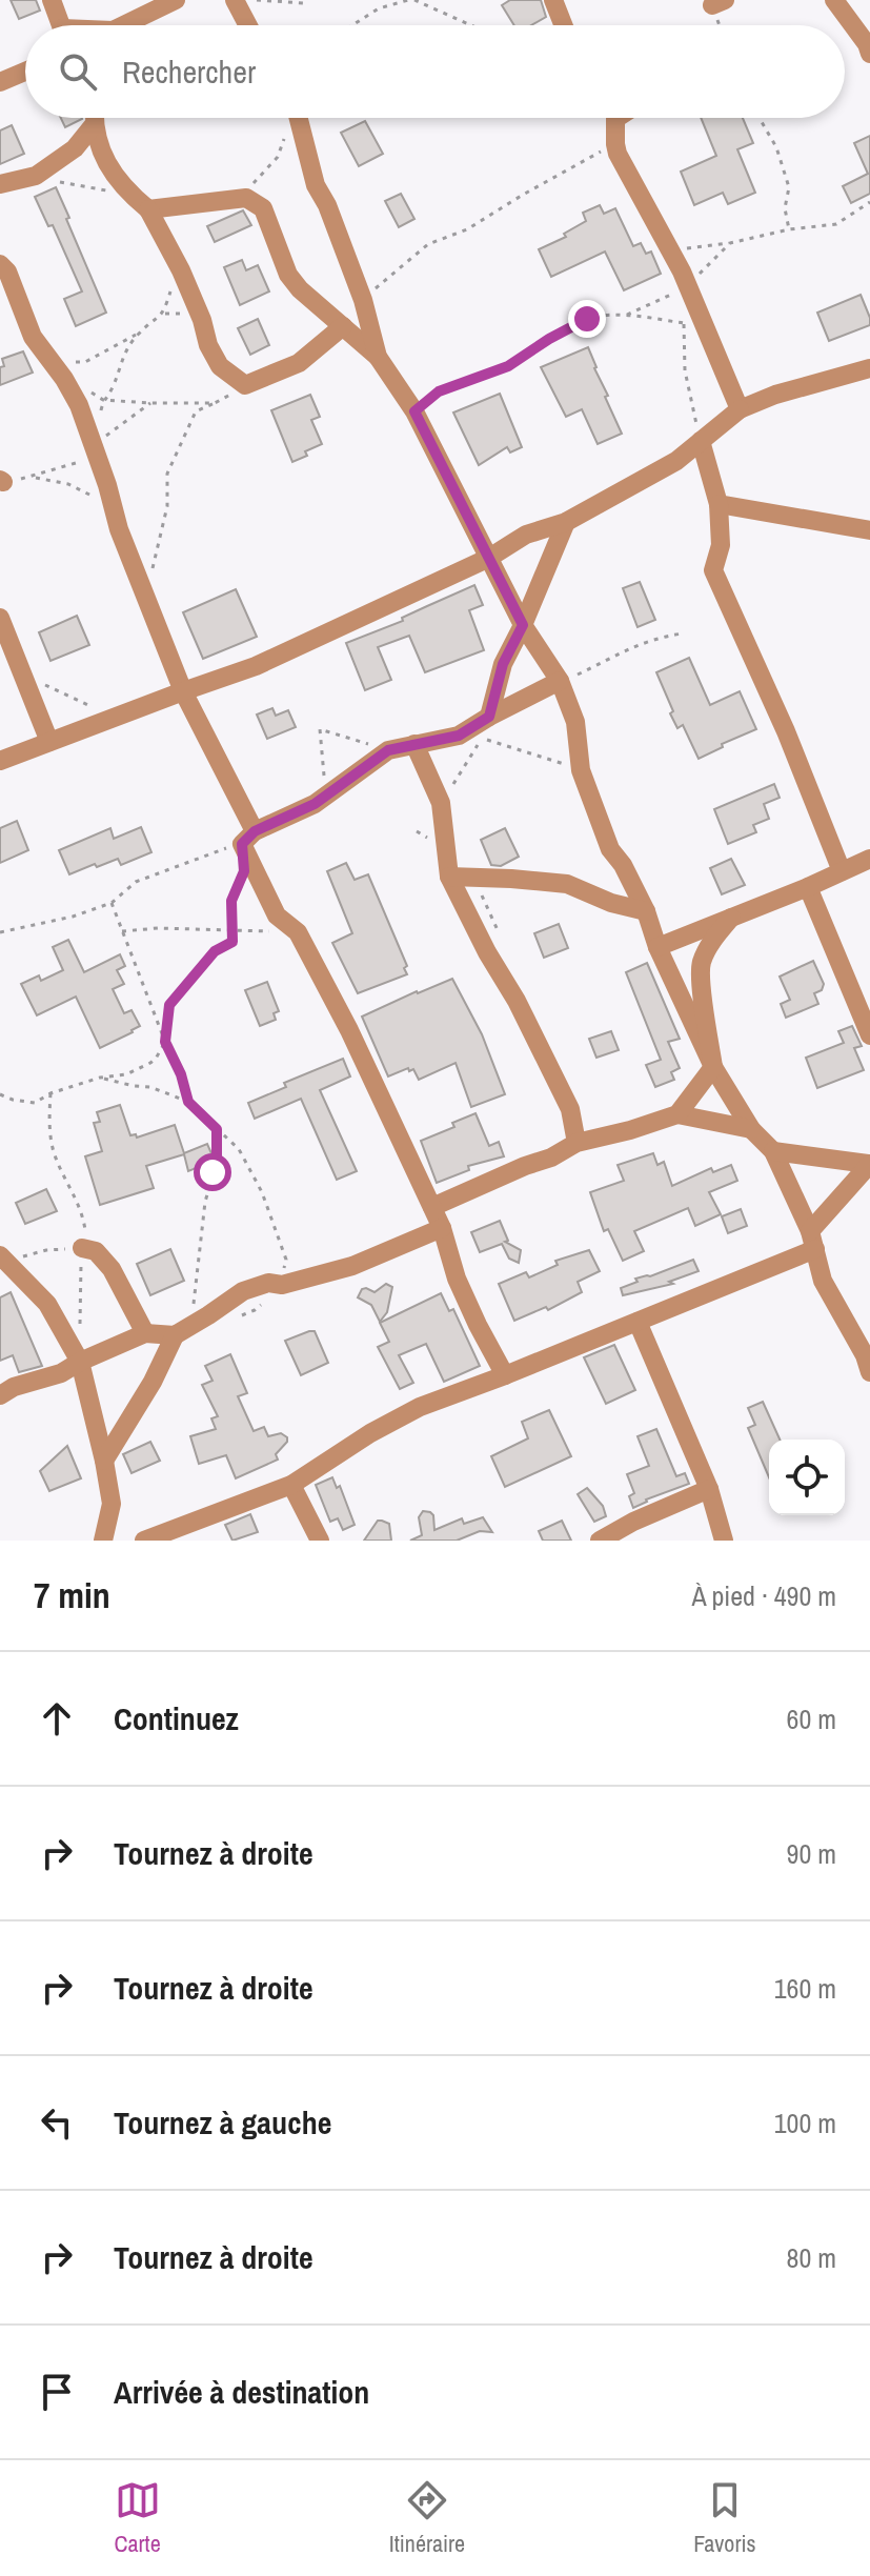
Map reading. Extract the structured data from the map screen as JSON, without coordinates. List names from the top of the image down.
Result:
{
  "page": {
    "search": "Rechercher",
    "heading": ["7 min", "À pied · 490 m"],
    "list": [
      ["Continuez", "60 m"],
      ["Tournez à droite", "90 m"],
      ["Tournez à droite", "160 m"],
      ["Tournez à gauche", "100 m"],
      ["Tournez à droite", "80 m"],
      "Arrivée à destination"
    ],
    "nav": ["Carte", "Itinéraire", "Favoris"]
  }
}
